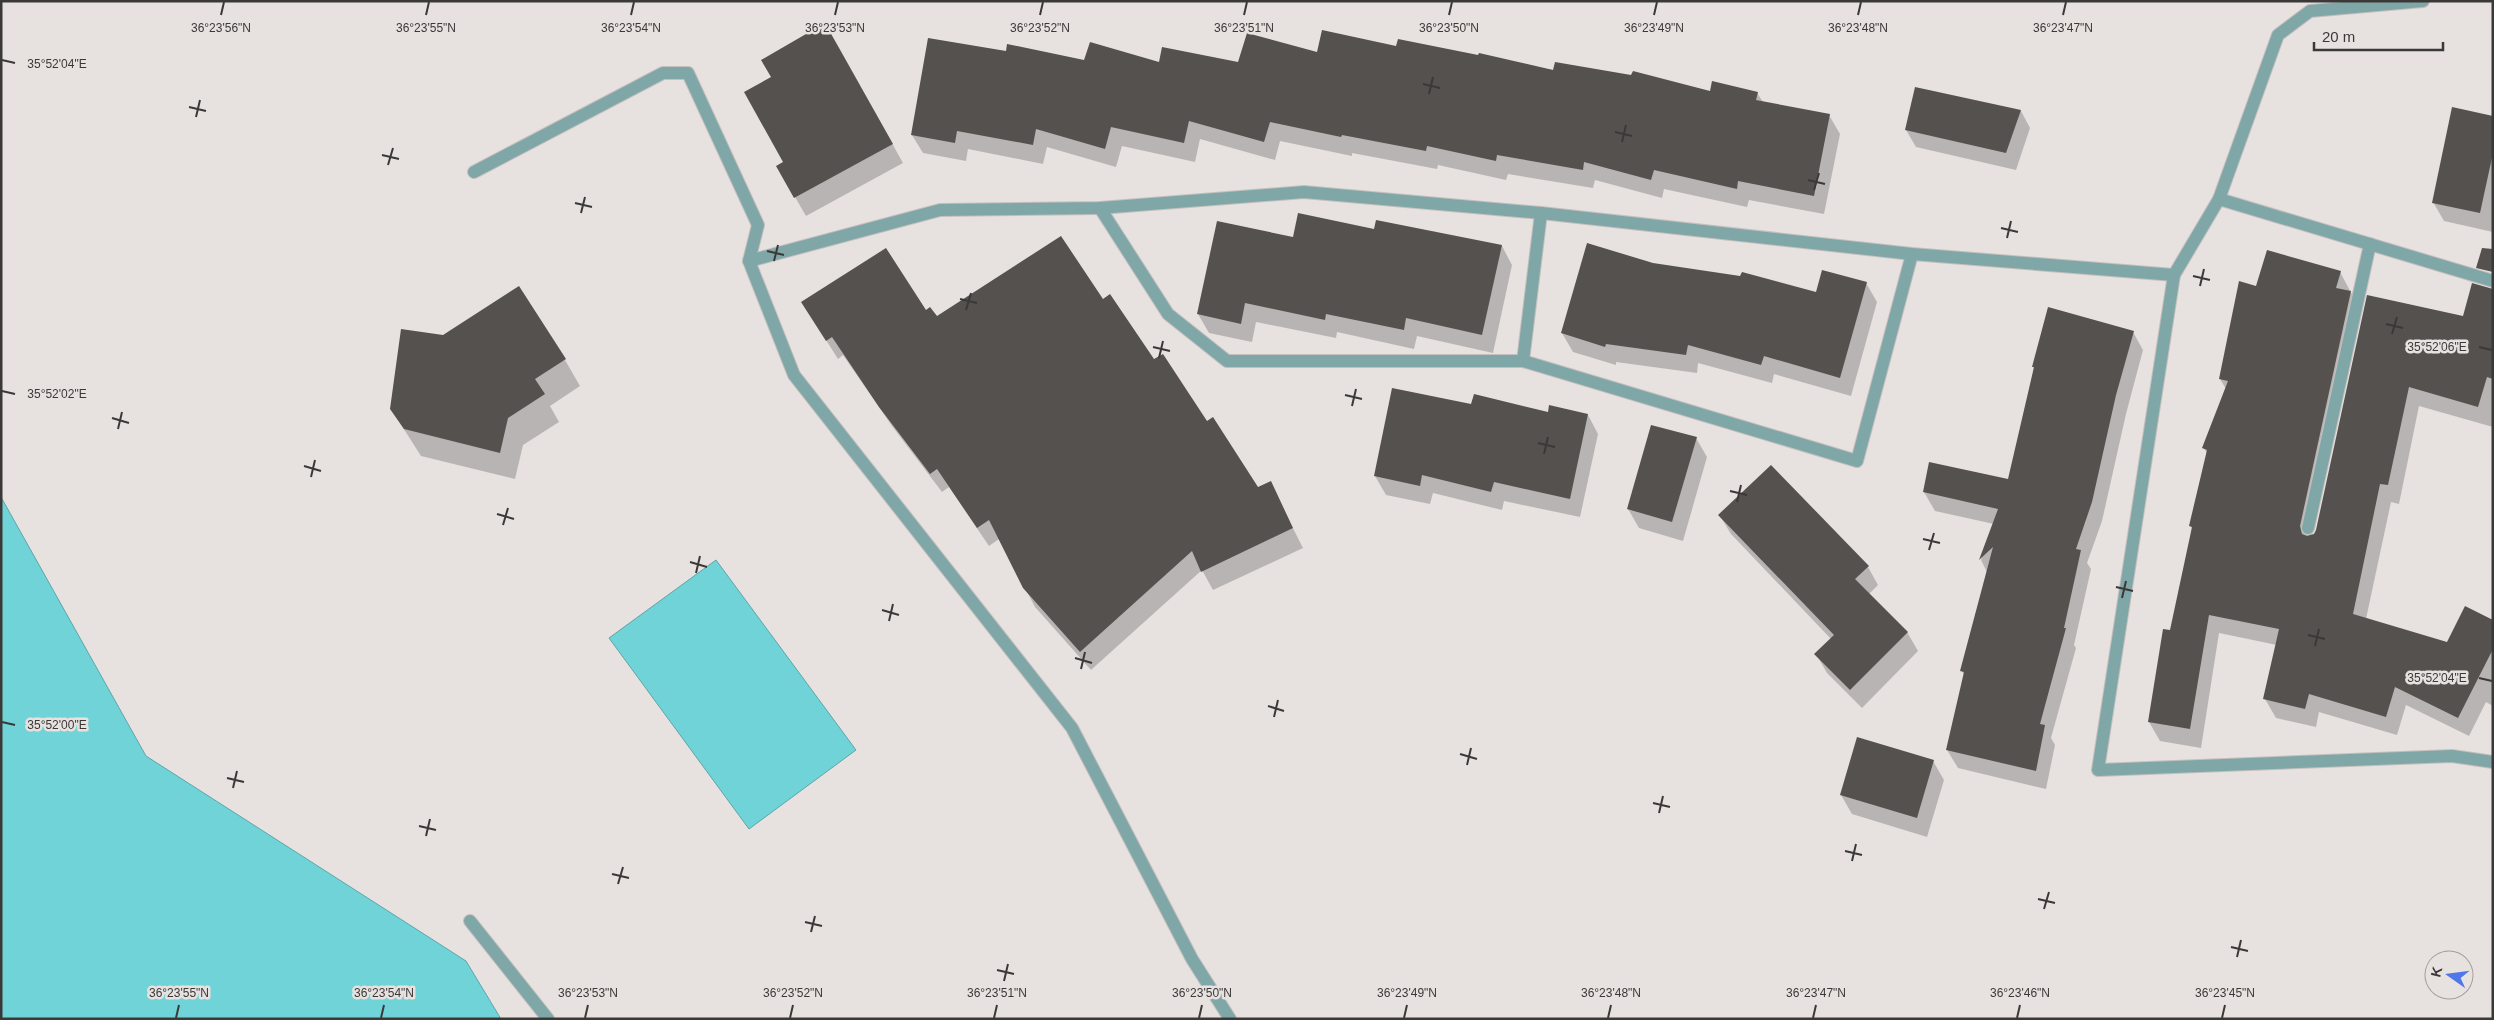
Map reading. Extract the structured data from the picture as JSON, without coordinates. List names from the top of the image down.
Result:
{
  "scale_bar": "20 m",
  "north": "left",
  "coordinates": [
    "36°23'56\"N",
    "36°23'55\"N",
    "36°23'54\"N",
    "36°23'53\"N",
    "36°23'52\"N",
    "36°23'51\"N",
    "36°23'50\"N",
    "36°23'49\"N",
    "36°23'48\"N",
    "36°23'47\"N",
    "35°52'04\"E",
    "35°52'06\"E",
    "35°52'02\"E",
    "35°52'00\"E",
    "36°23'46\"N",
    "36°23'45\"N"
  ]
}
